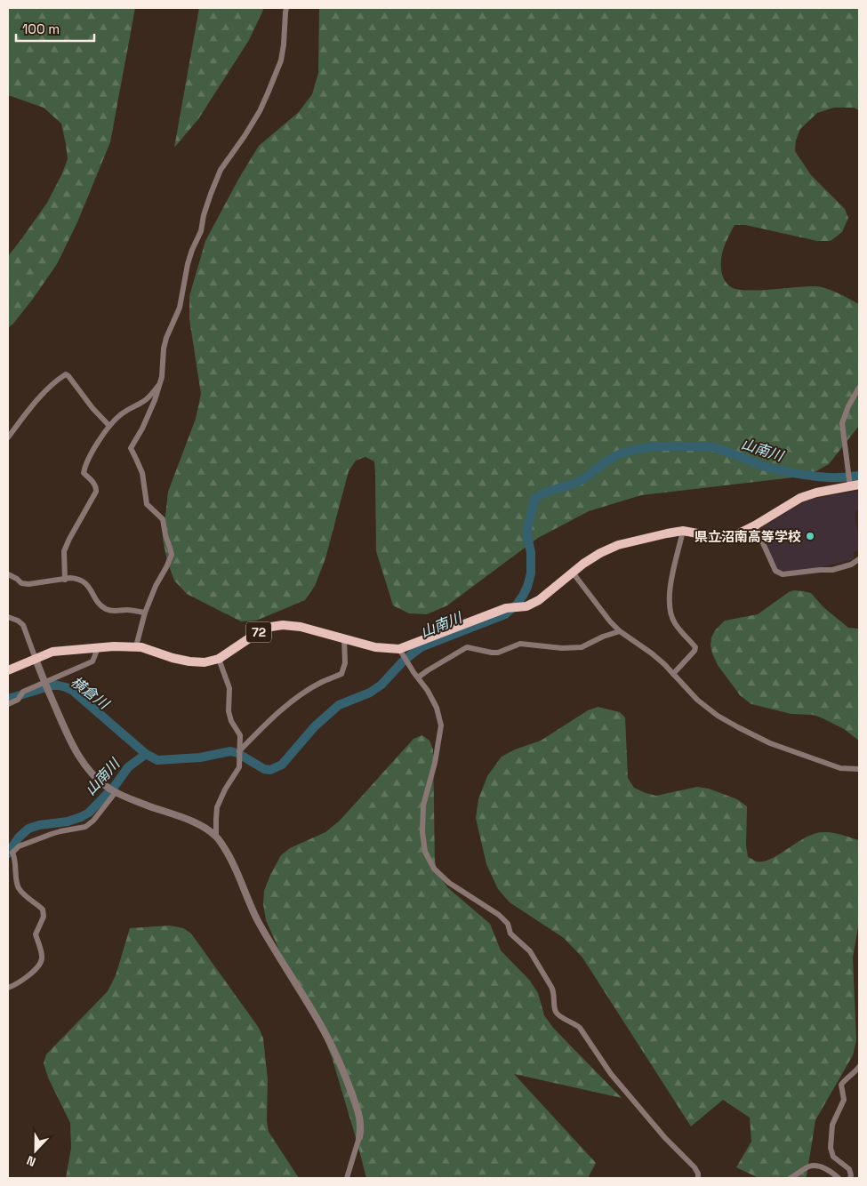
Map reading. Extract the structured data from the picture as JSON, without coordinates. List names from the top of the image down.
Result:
{
  "streets": {
    "main road": ["72"]
  },
  "water": ["山南川", "横倉川"],
  "places": ["県立沼南高等学校"],
  "scale_bar": "100 m",
  "north": "bottom"
}
